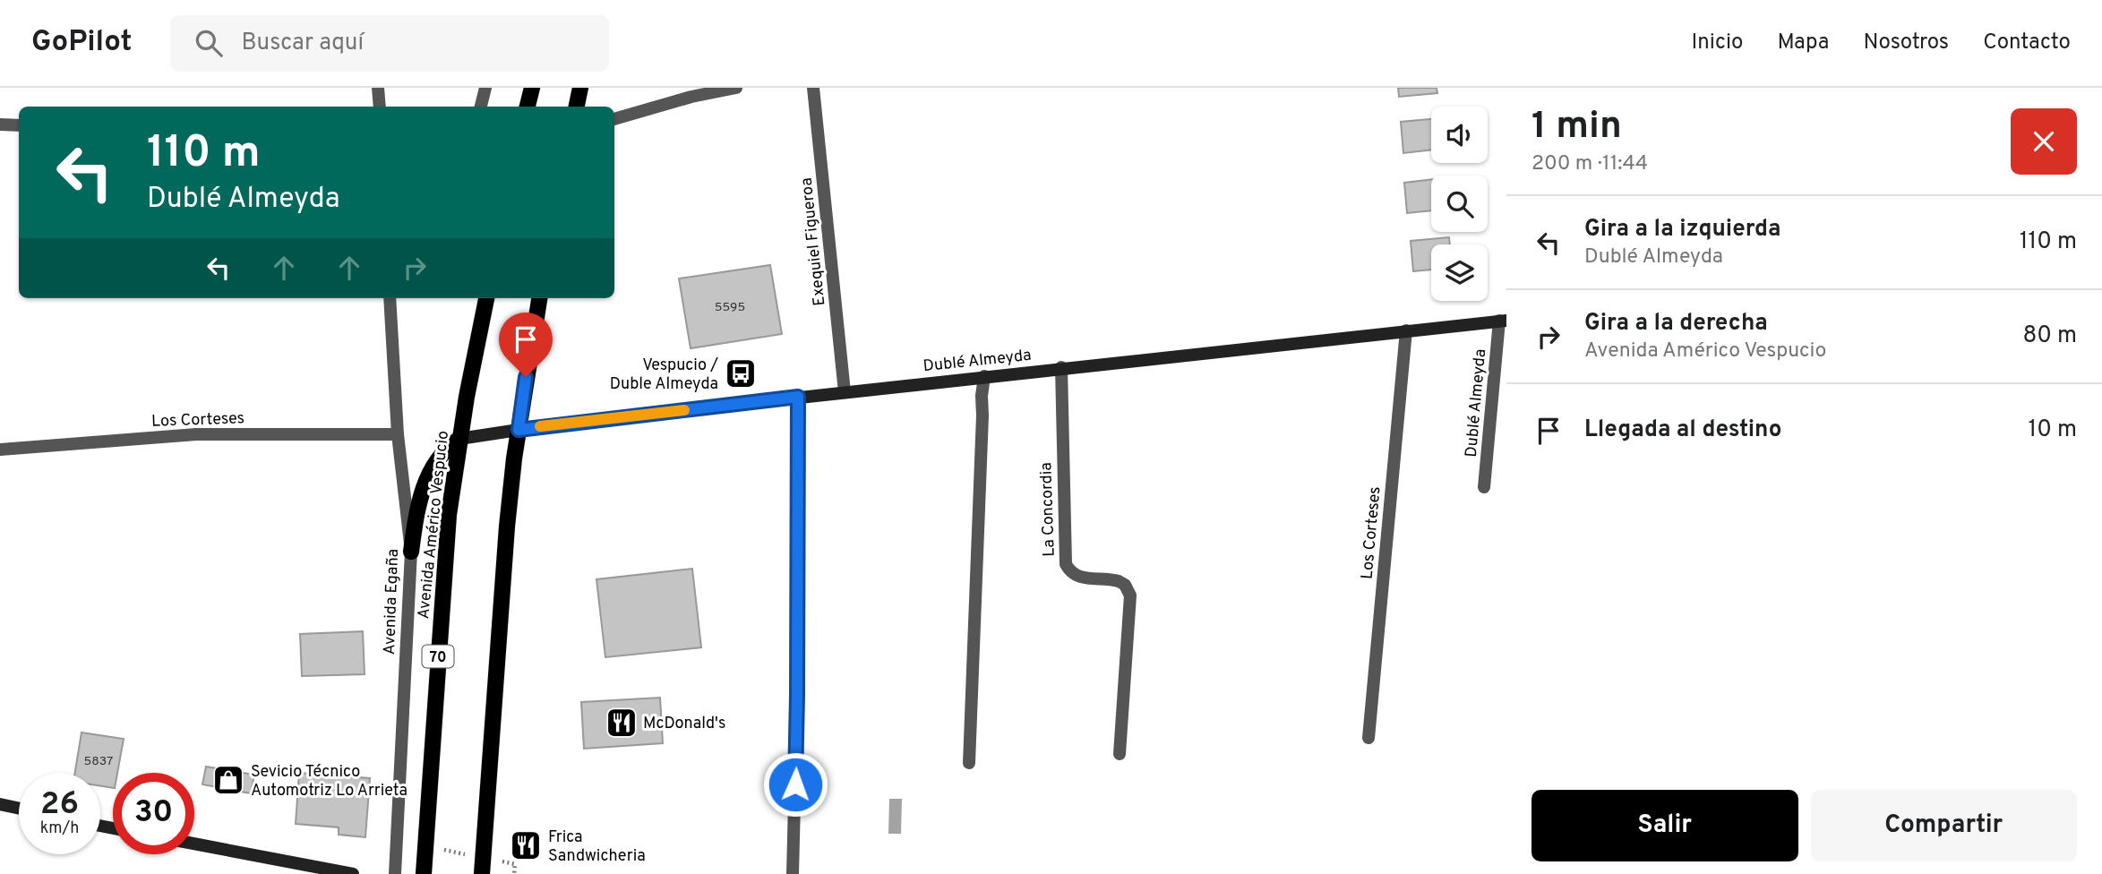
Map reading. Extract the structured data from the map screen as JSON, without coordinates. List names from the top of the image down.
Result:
{
  "streets": {
    "main road": ["Dublé Almeyda", "Avenida Américo Vespucio", "70"],
    "street": [
      "Exequiel Figueroa",
      "Los Corteses",
      "La Concordia",
      "Avenida Egaña"
    ]
  },
  "crossings": [
    ["Exequiel Figueroa", "Dublé Almeyda"],
    ["Dublé Almeyda", "Los Corteses"],
    ["Dublé Almeyda", "La Concordia"],
    ["Dublé Almeyda", "Avenida Américo Vespucio"],
    ["Los Corteses", "Avenida Egaña"]
  ],
  "places": {
    "bus stop": ["Vespucio / Duble Almeyda"],
    "restaurant": ["McDonald's", "Frica Sandwicheria"],
    "shop": ["Sevicio Técnico Automotriz Lo Arrieta"]
  },
  "house_numbers": ["5595", "5837"],
  "page": {
    "header": "GoPilot",
    "search": "Buscar aquí",
    "nav": [
      "Inicio",
      "Mapa",
      "Nosotros",
      "Contacto"
    ],
    "heading": ["1 min", "200 m · 11:44"],
    "turn": ["110 m", "Dublé Almeyda"],
    "list": [
      {
        "name": "Gira a la izquierda",
        "note": "Dublé Almeyda",
        "value": "110 m"
      },
      {
        "name": "Gira a la derecha",
        "note": "Avenida Américo Vespucio",
        "value": "80 m"
      },
      {
        "name": "Llegada al destino",
        "value": "10 m"
      }
    ],
    "speed": "26 km/h",
    "limit": "30",
    "buttons": ["Salir", "Compartir"]
  }
}
